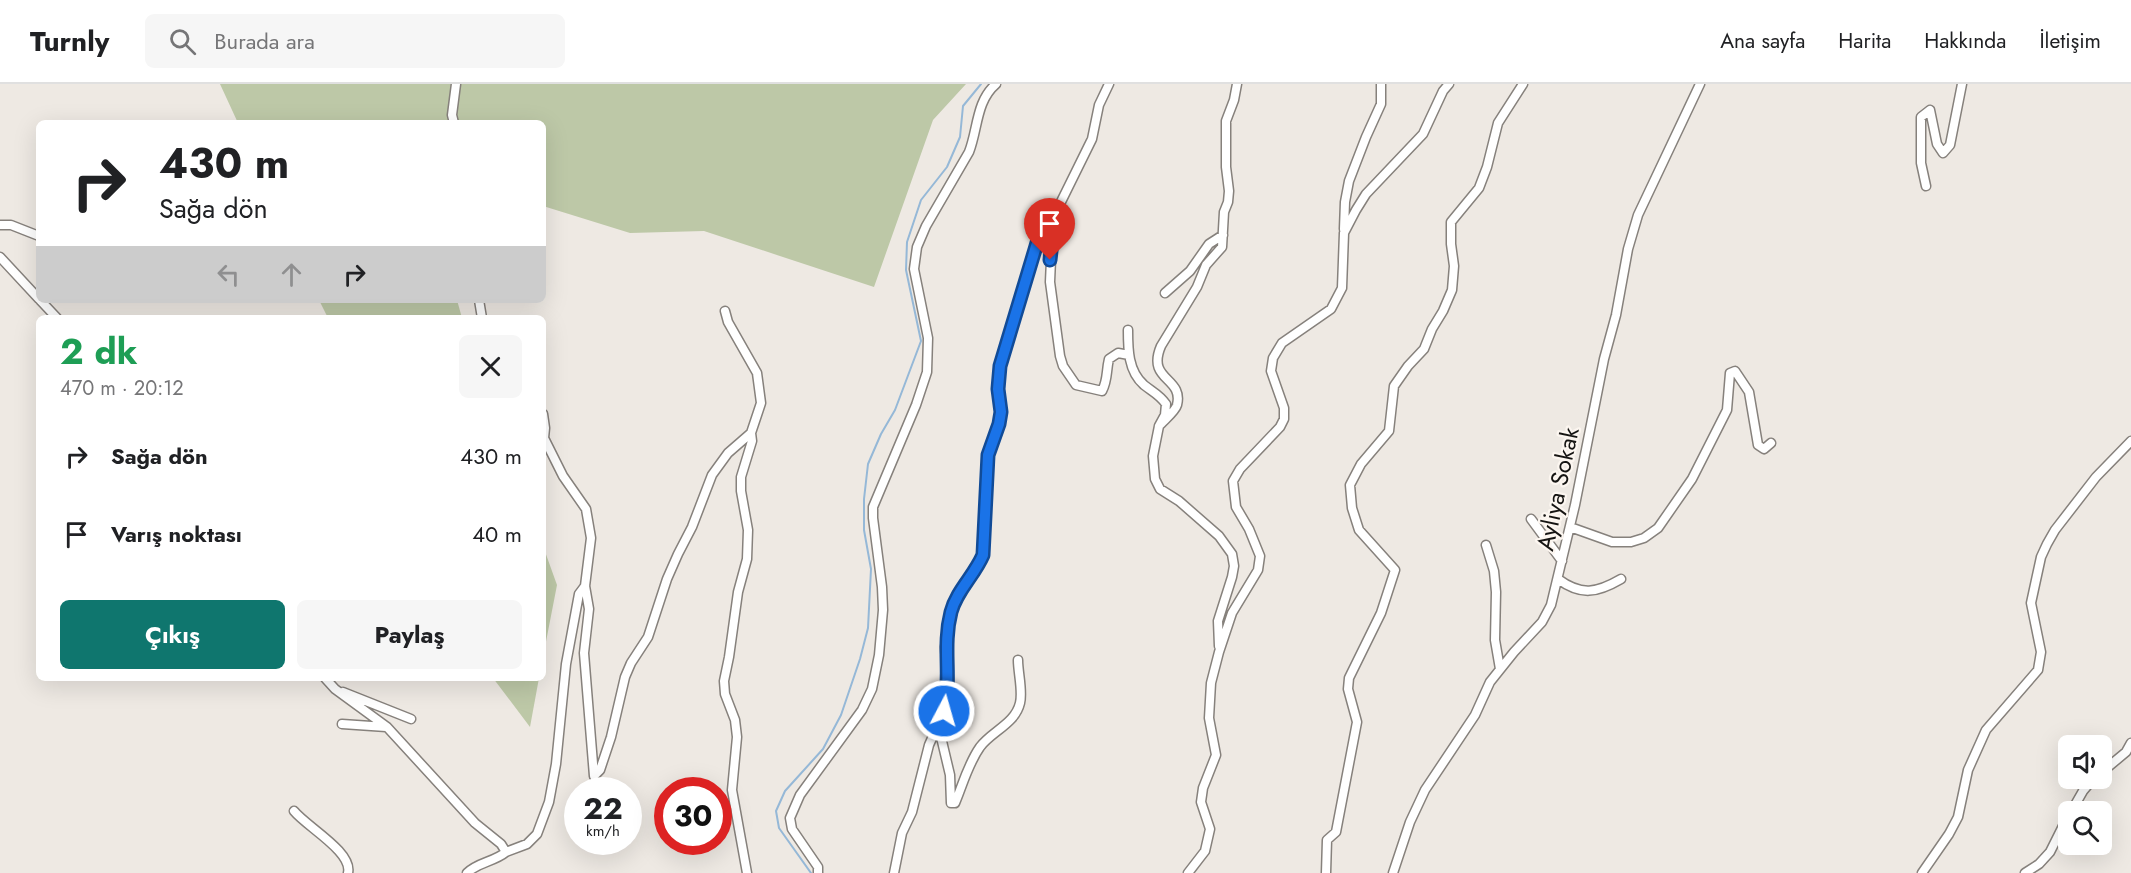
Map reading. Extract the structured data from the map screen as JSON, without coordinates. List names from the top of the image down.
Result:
{
  "streets": {
    "street": ["Ayliya Sokak"]
  },
  "page": {
    "header": "Turnly",
    "search": "Burada ara",
    "nav": [
      "Ana sayfa",
      "Harita",
      "Hakkında",
      "İletişim"
    ],
    "turn": ["430 m", "Sağa dön"],
    "heading": ["2 dk", "470 m · 20:12"],
    "list": [
      {
        "name": "Sağa dön",
        "value": "430 m"
      },
      {
        "name": "Varış noktası",
        "value": "40 m"
      }
    ],
    "buttons": ["Çıkış", "Paylaş"],
    "speed": "22 km/h",
    "limit": "30"
  }
}
